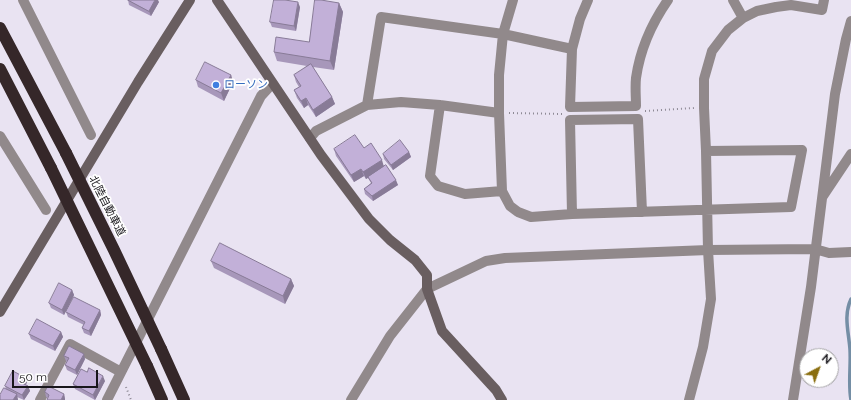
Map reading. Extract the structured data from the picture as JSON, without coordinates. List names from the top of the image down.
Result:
{
  "streets": {
    "highway": ["北陸自動車道"]
  },
  "places": ["ローソン"],
  "scale_bar": "50 m",
  "north": "top right"
}
